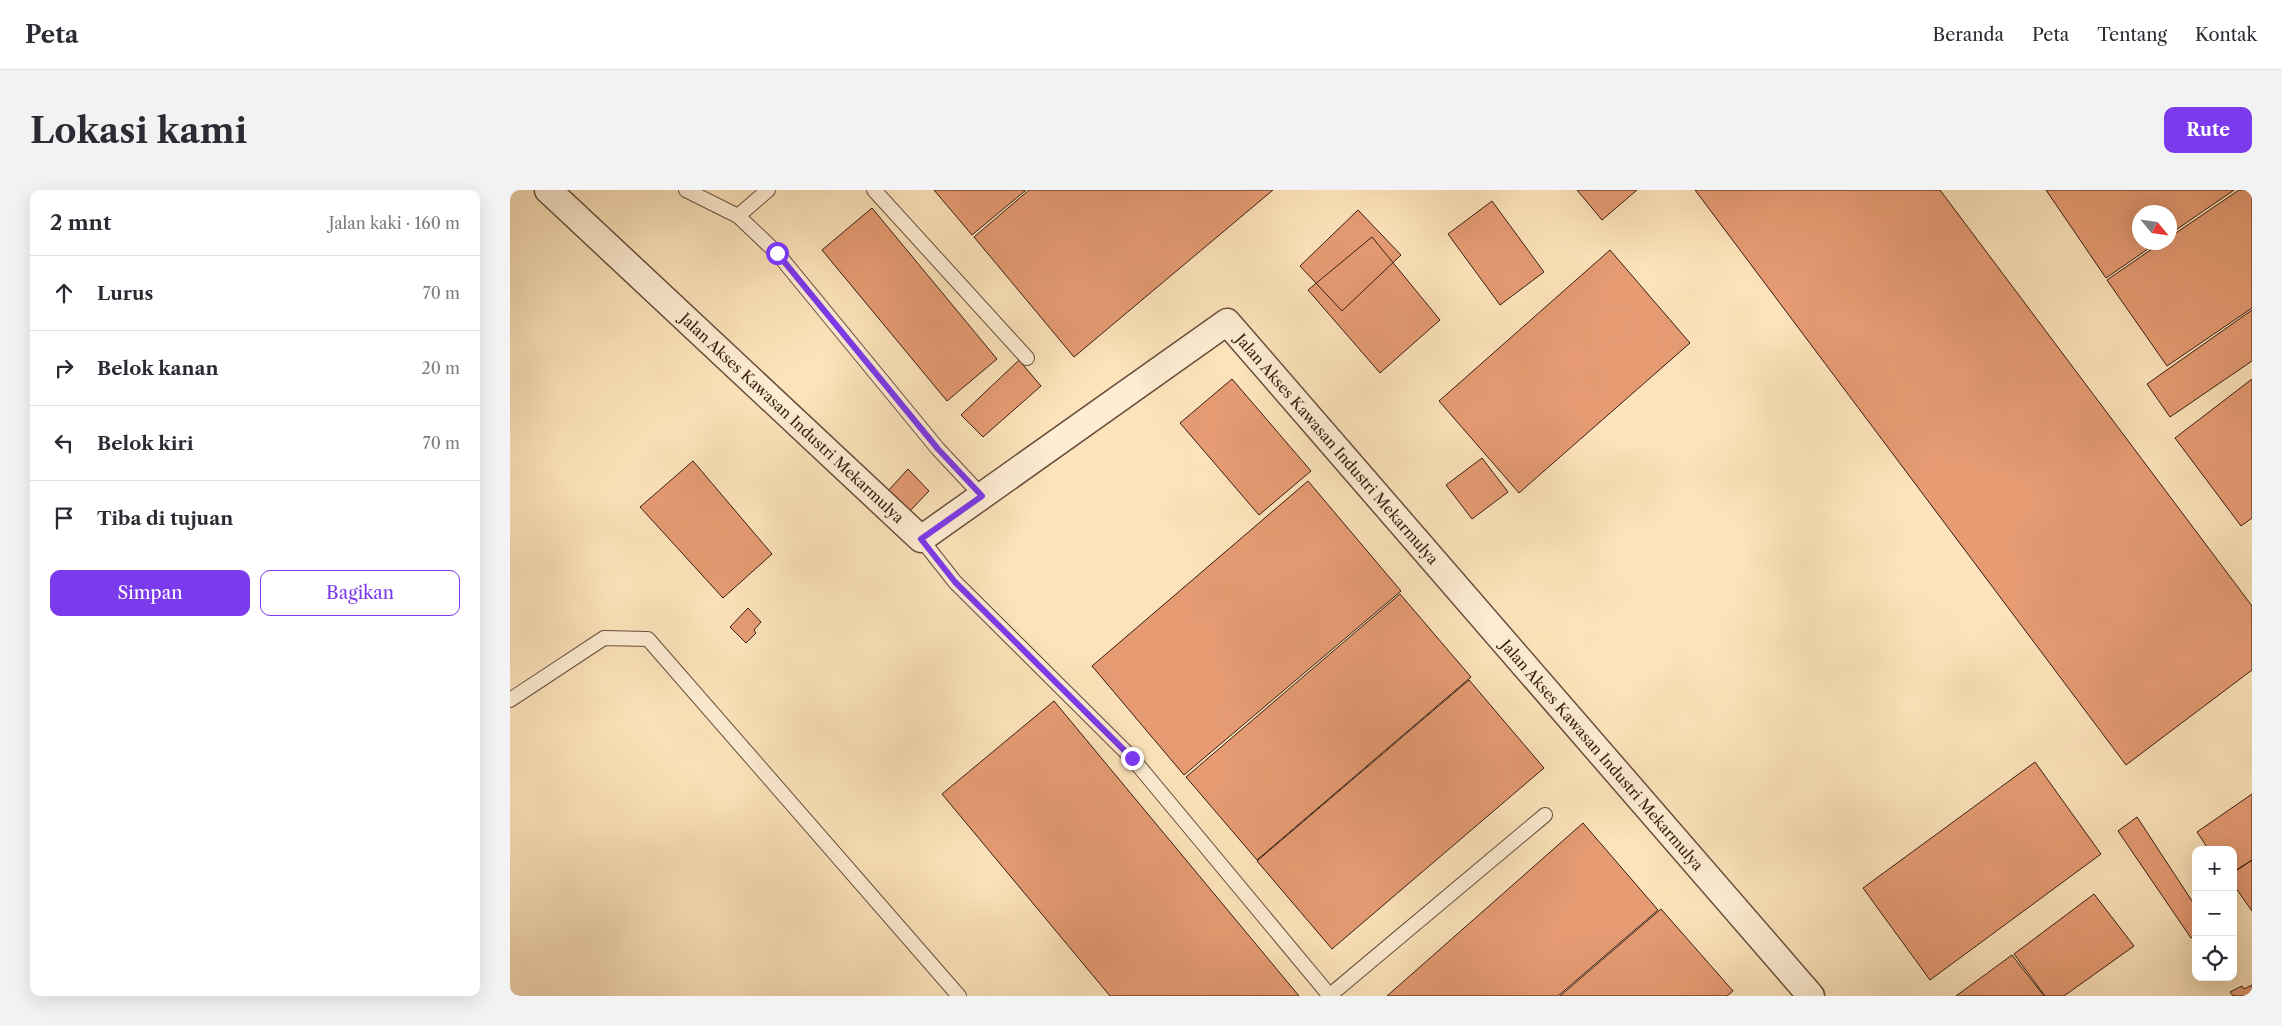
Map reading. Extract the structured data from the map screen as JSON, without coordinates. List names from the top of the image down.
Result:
{
  "streets": {
    "street": ["Jalan Akses Kawasan Industri Mekarmulya"]
  },
  "north": "bottom right",
  "page": {
    "header": "Peta",
    "nav": [
      "Beranda",
      "Peta",
      "Tentang",
      "Kontak"
    ],
    "buttons": [
      "Rute",
      ["Simpan", "Bagikan"]
    ],
    "title": "Lokasi kami",
    "heading": ["2 mnt", "Jalan kaki · 160 m"],
    "list": [
      ["Lurus", "70 m"],
      ["Belok kanan", "20 m"],
      ["Belok kiri", "70 m"],
      "Tiba di tujuan"
    ],
    "map_buttons": ["+", "−"]
  }
}
